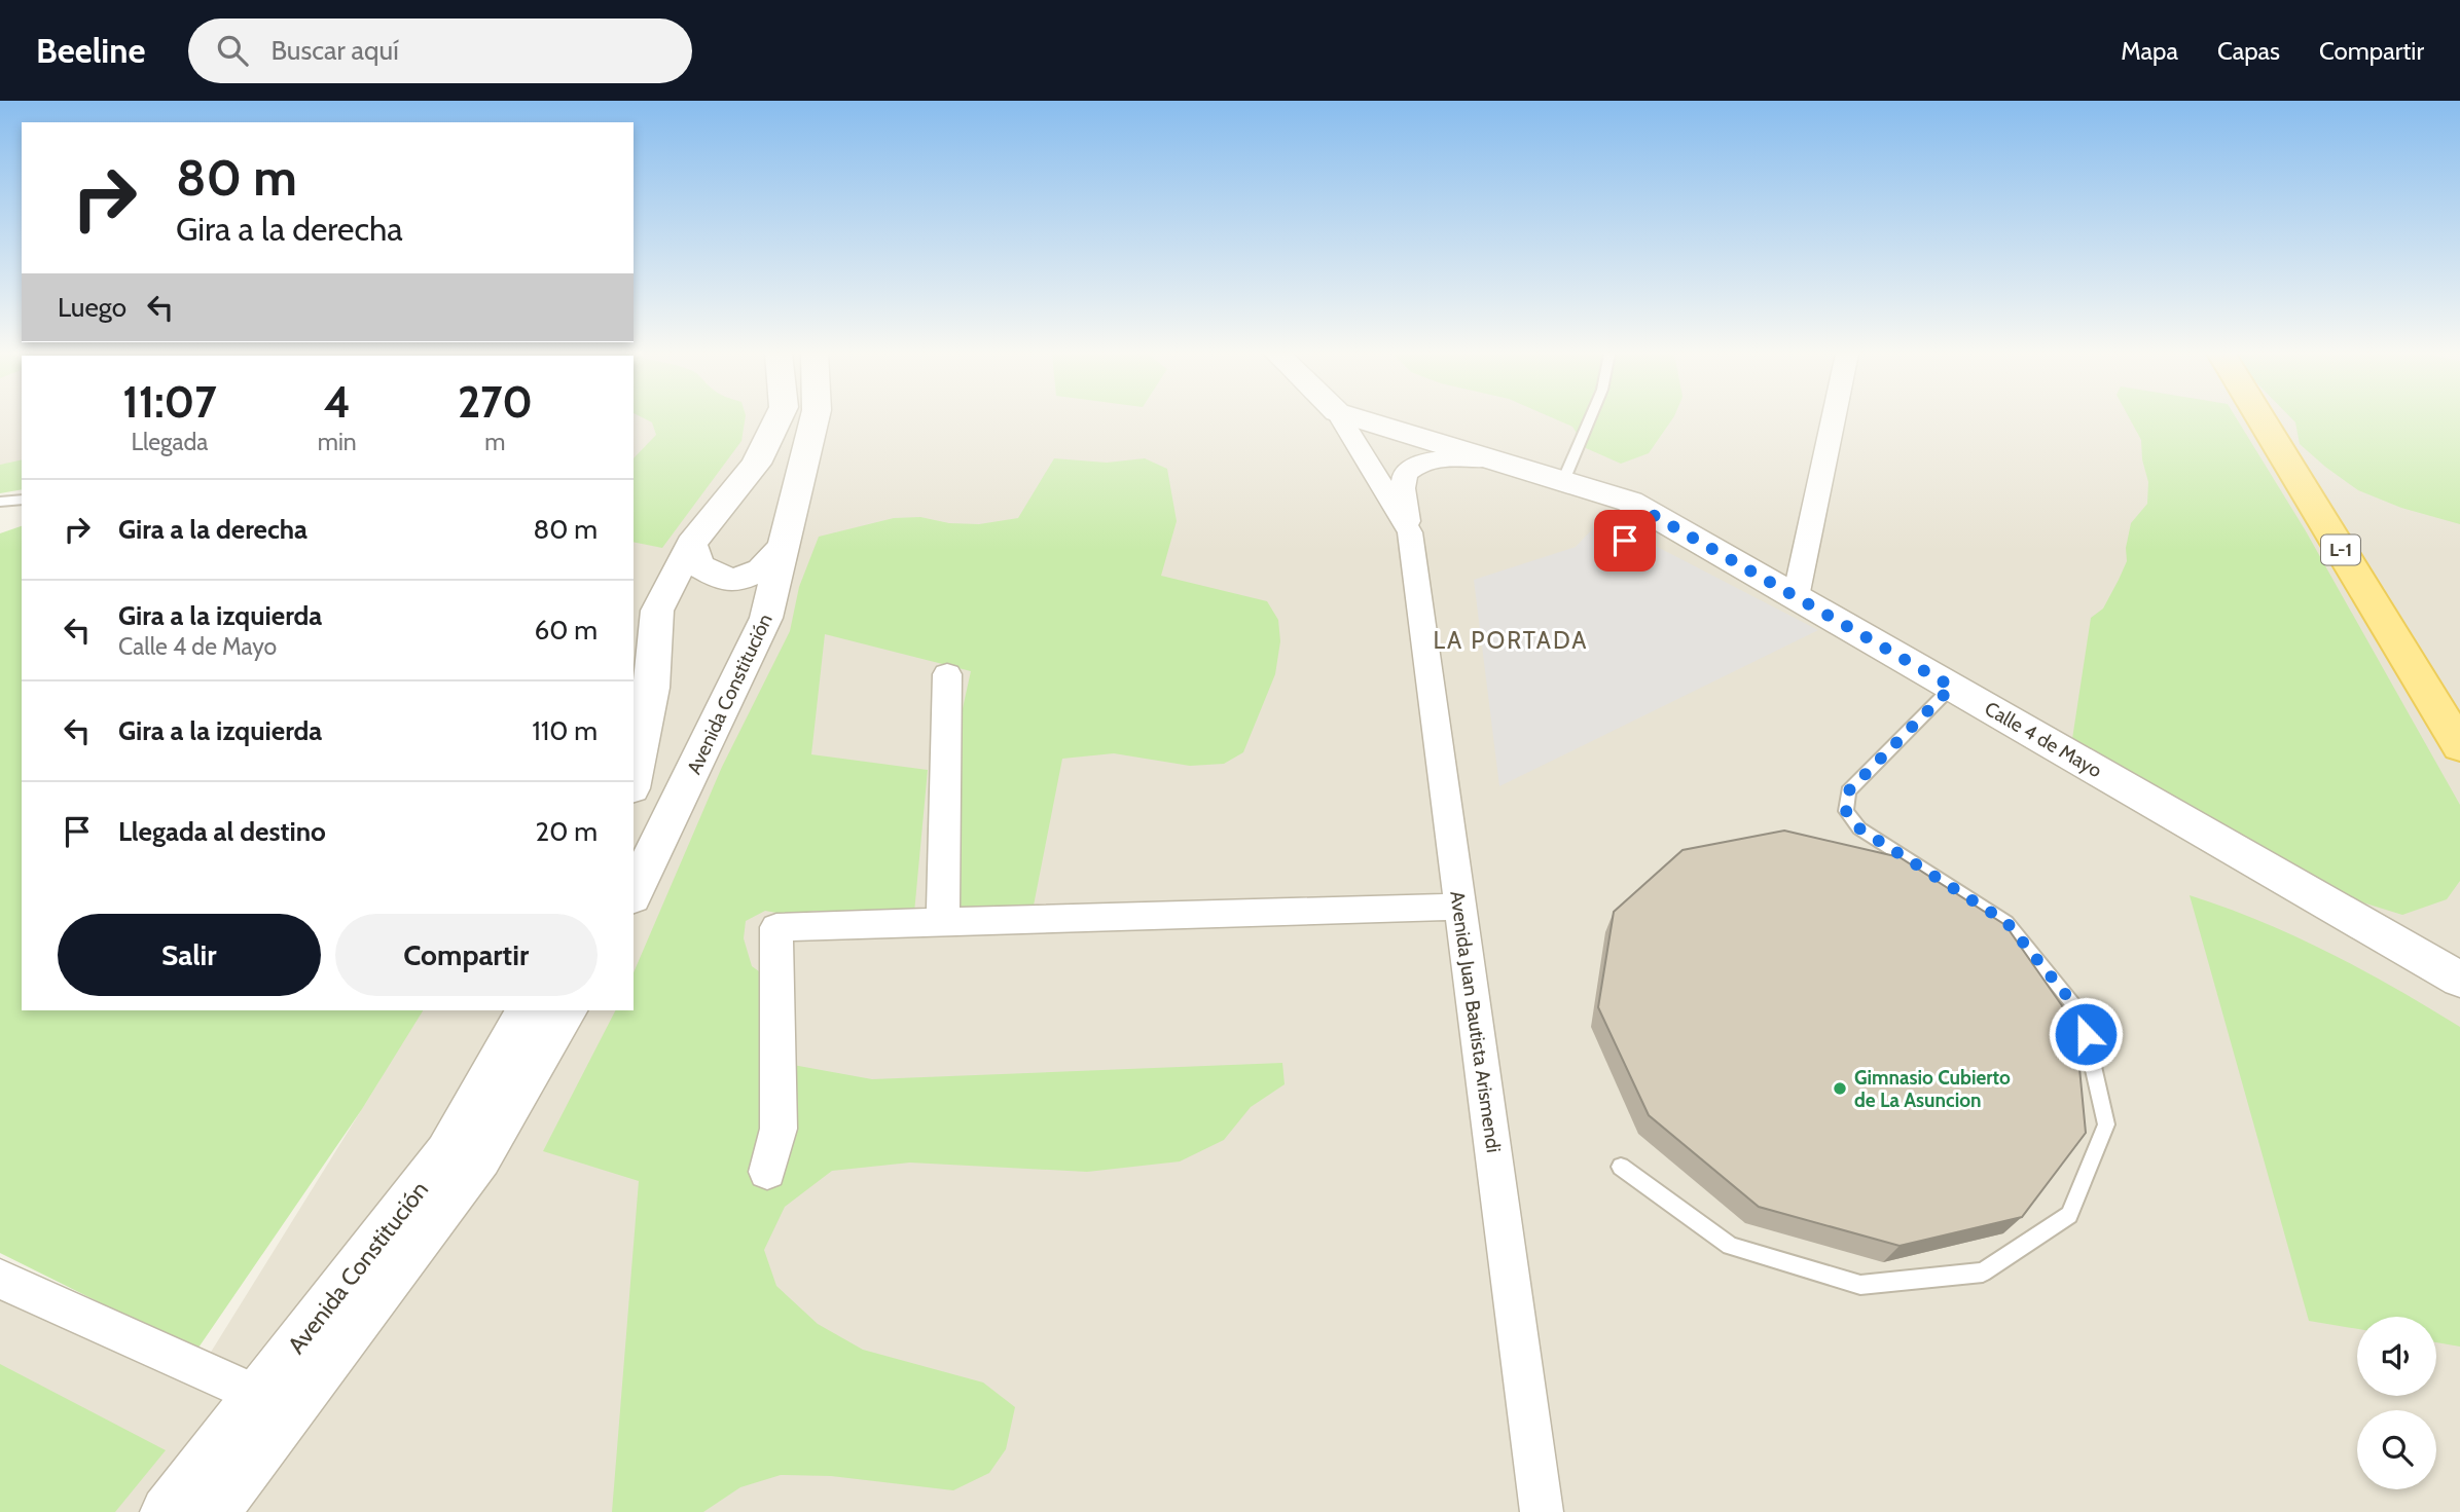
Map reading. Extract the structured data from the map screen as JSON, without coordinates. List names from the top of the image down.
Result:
{
  "streets": {
    "main road": ["L-1"],
    "street": ["Avenida Constitución", "Calle 4 de Mayo", "Avenida Juan Bautista Arismendi"]
  },
  "crossings": [
    ["Calle 4 de Mayo", "Avenida Juan Bautista Arismendi"]
  ],
  "districts": ["LA PORTADA"],
  "places": ["Gimnasio Cubierto de La Asuncion"],
  "page": {
    "header": "Beeline",
    "search": "Buscar aquí",
    "nav": ["Mapa", "Capas", "Compartir"],
    "turn": ["80 m", "Gira a la derecha"],
    "then": "Luego",
    "eta": [
      "11:07",
      "Llegada",
      "4",
      "min",
      "270",
      "m"
    ],
    "list": [
      {
        "name": "Gira a la derecha",
        "value": "80 m"
      },
      {
        "name": "Gira a la izquierda",
        "note": "Calle 4 de Mayo",
        "value": "60 m"
      },
      {
        "name": "Gira a la izquierda",
        "value": "110 m"
      },
      {
        "name": "Llegada al destino",
        "value": "20 m"
      }
    ],
    "buttons": ["Salir", "Compartir"]
  }
}
